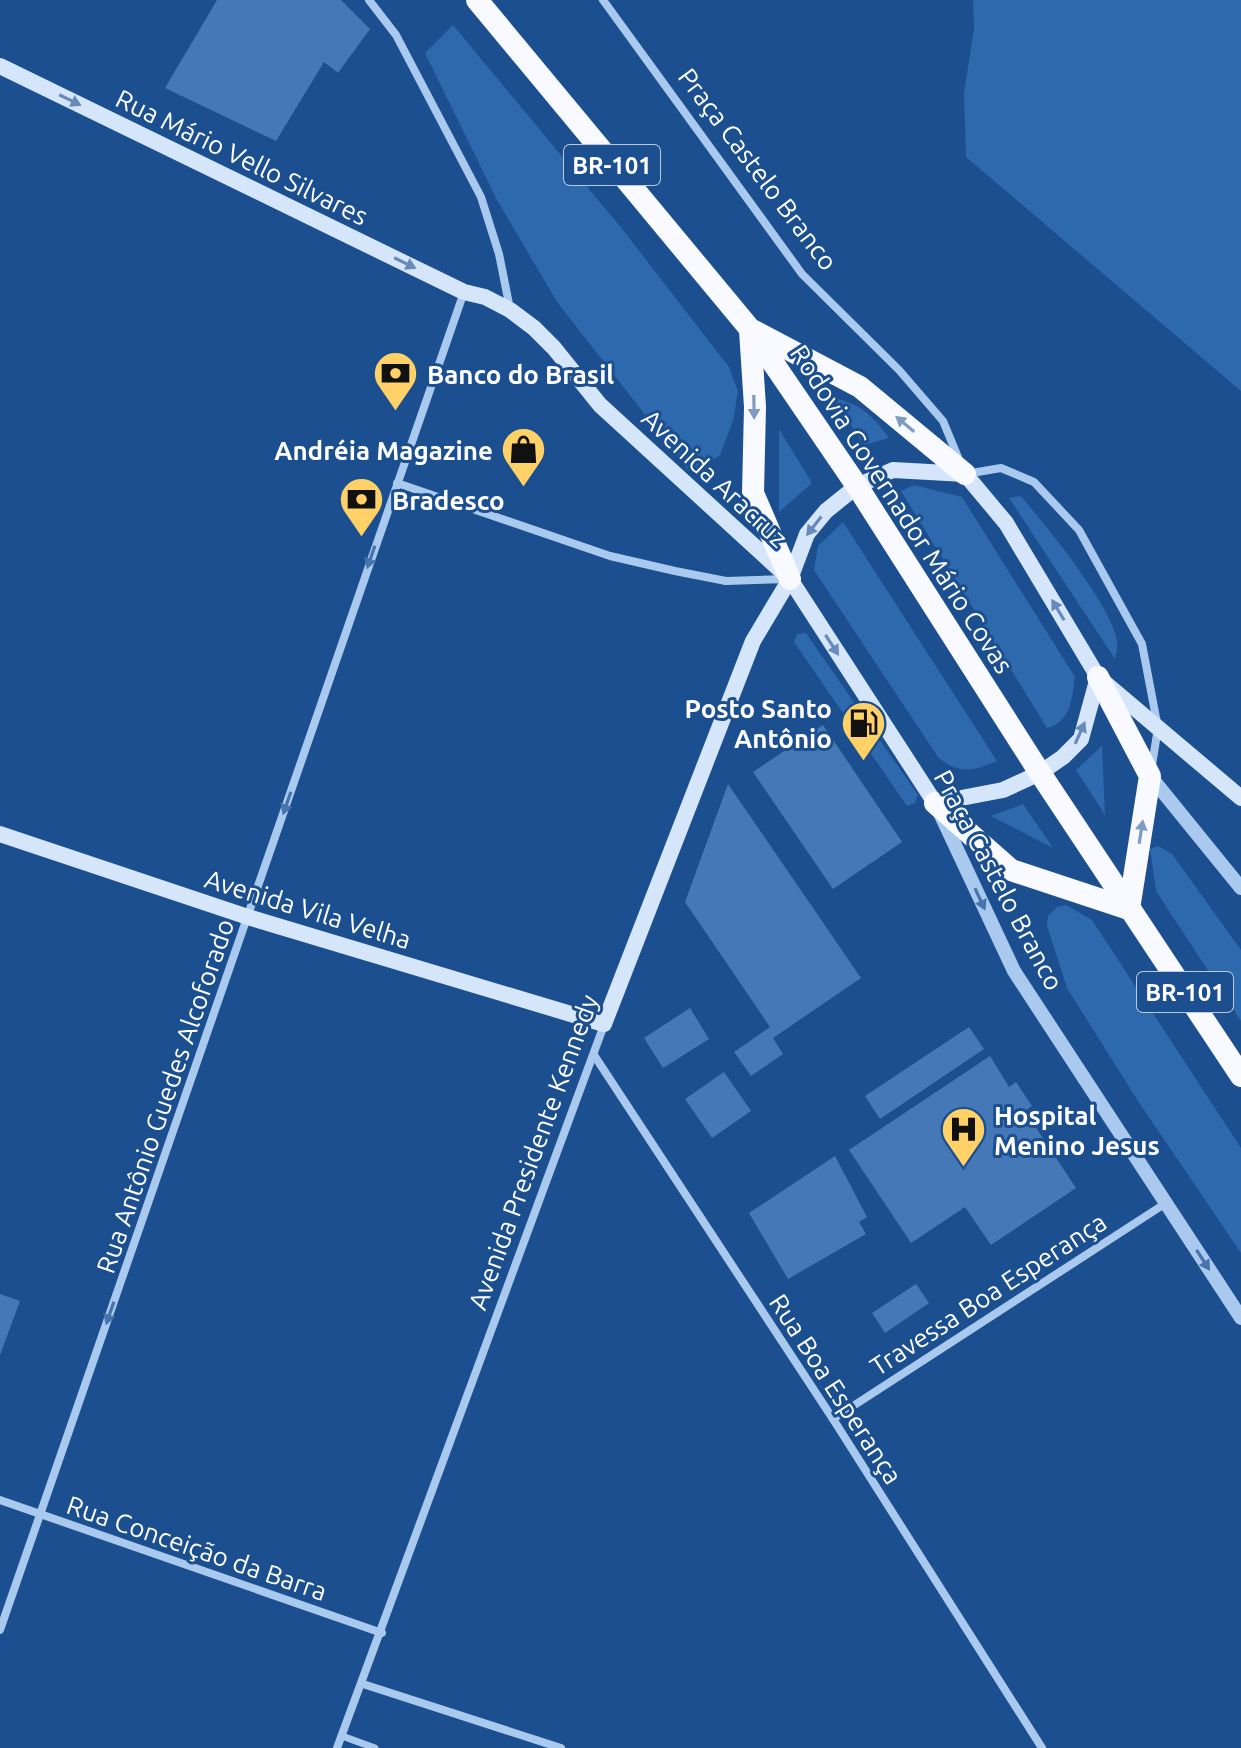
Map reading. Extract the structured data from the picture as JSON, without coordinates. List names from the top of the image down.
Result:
{
  "streets": {
    "highway": ["BR-101", "Rodovia Governador Mário Covas"],
    "main road": [
      "Rua Mário Vello Silvares",
      "Praça Castelo Branco",
      "Avenida Aracruz",
      "Avenida Vila Velha",
      "Avenida Presidente Kennedy"
    ],
    "street": [
      "Rua Antônio Guedes Alcoforado",
      "Travessa Boa Esperança",
      "Rua Boa Esperança",
      "Rua Conceição da Barra"
    ]
  },
  "crossings": [
    ["Rua Mário Vello Silvares", "Avenida Aracruz"],
    ["Rua Mário Vello Silvares", "Rua Antônio Guedes Alcoforado"],
    ["Praça Castelo Branco", "Avenida Aracruz"],
    ["Praça Castelo Branco", "Avenida Presidente Kennedy"],
    ["Praça Castelo Branco", "Travessa Boa Esperança"],
    ["Avenida Aracruz", "Rua Antônio Guedes Alcoforado"],
    ["Avenida Aracruz", "Avenida Presidente Kennedy"],
    ["Rodovia Governador Mário Covas", "Avenida Presidente Kennedy"],
    ["Avenida Vila Velha", "Rua Antônio Guedes Alcoforado"],
    ["Avenida Vila Velha", "Avenida Presidente Kennedy"],
    ["Rua Antônio Guedes Alcoforado", "Rua Conceição da Barra"],
    ["Avenida Presidente Kennedy", "Rua Boa Esperança"],
    ["Avenida Presidente Kennedy", "Rua Conceição da Barra"],
    ["Travessa Boa Esperança", "Rua Boa Esperança"]
  ],
  "one_way": ["Rua Mário Vello Silvares", "Rua Antônio Guedes Alcoforado"],
  "places": {
    "bank": ["Banco do Brasil", "Bradesco"],
    "shop": ["Andréia Magazine"],
    "fuel station": ["Posto Santo Antônio"],
    "hospital": ["Hospital Menino Jesus"]
  }
}
